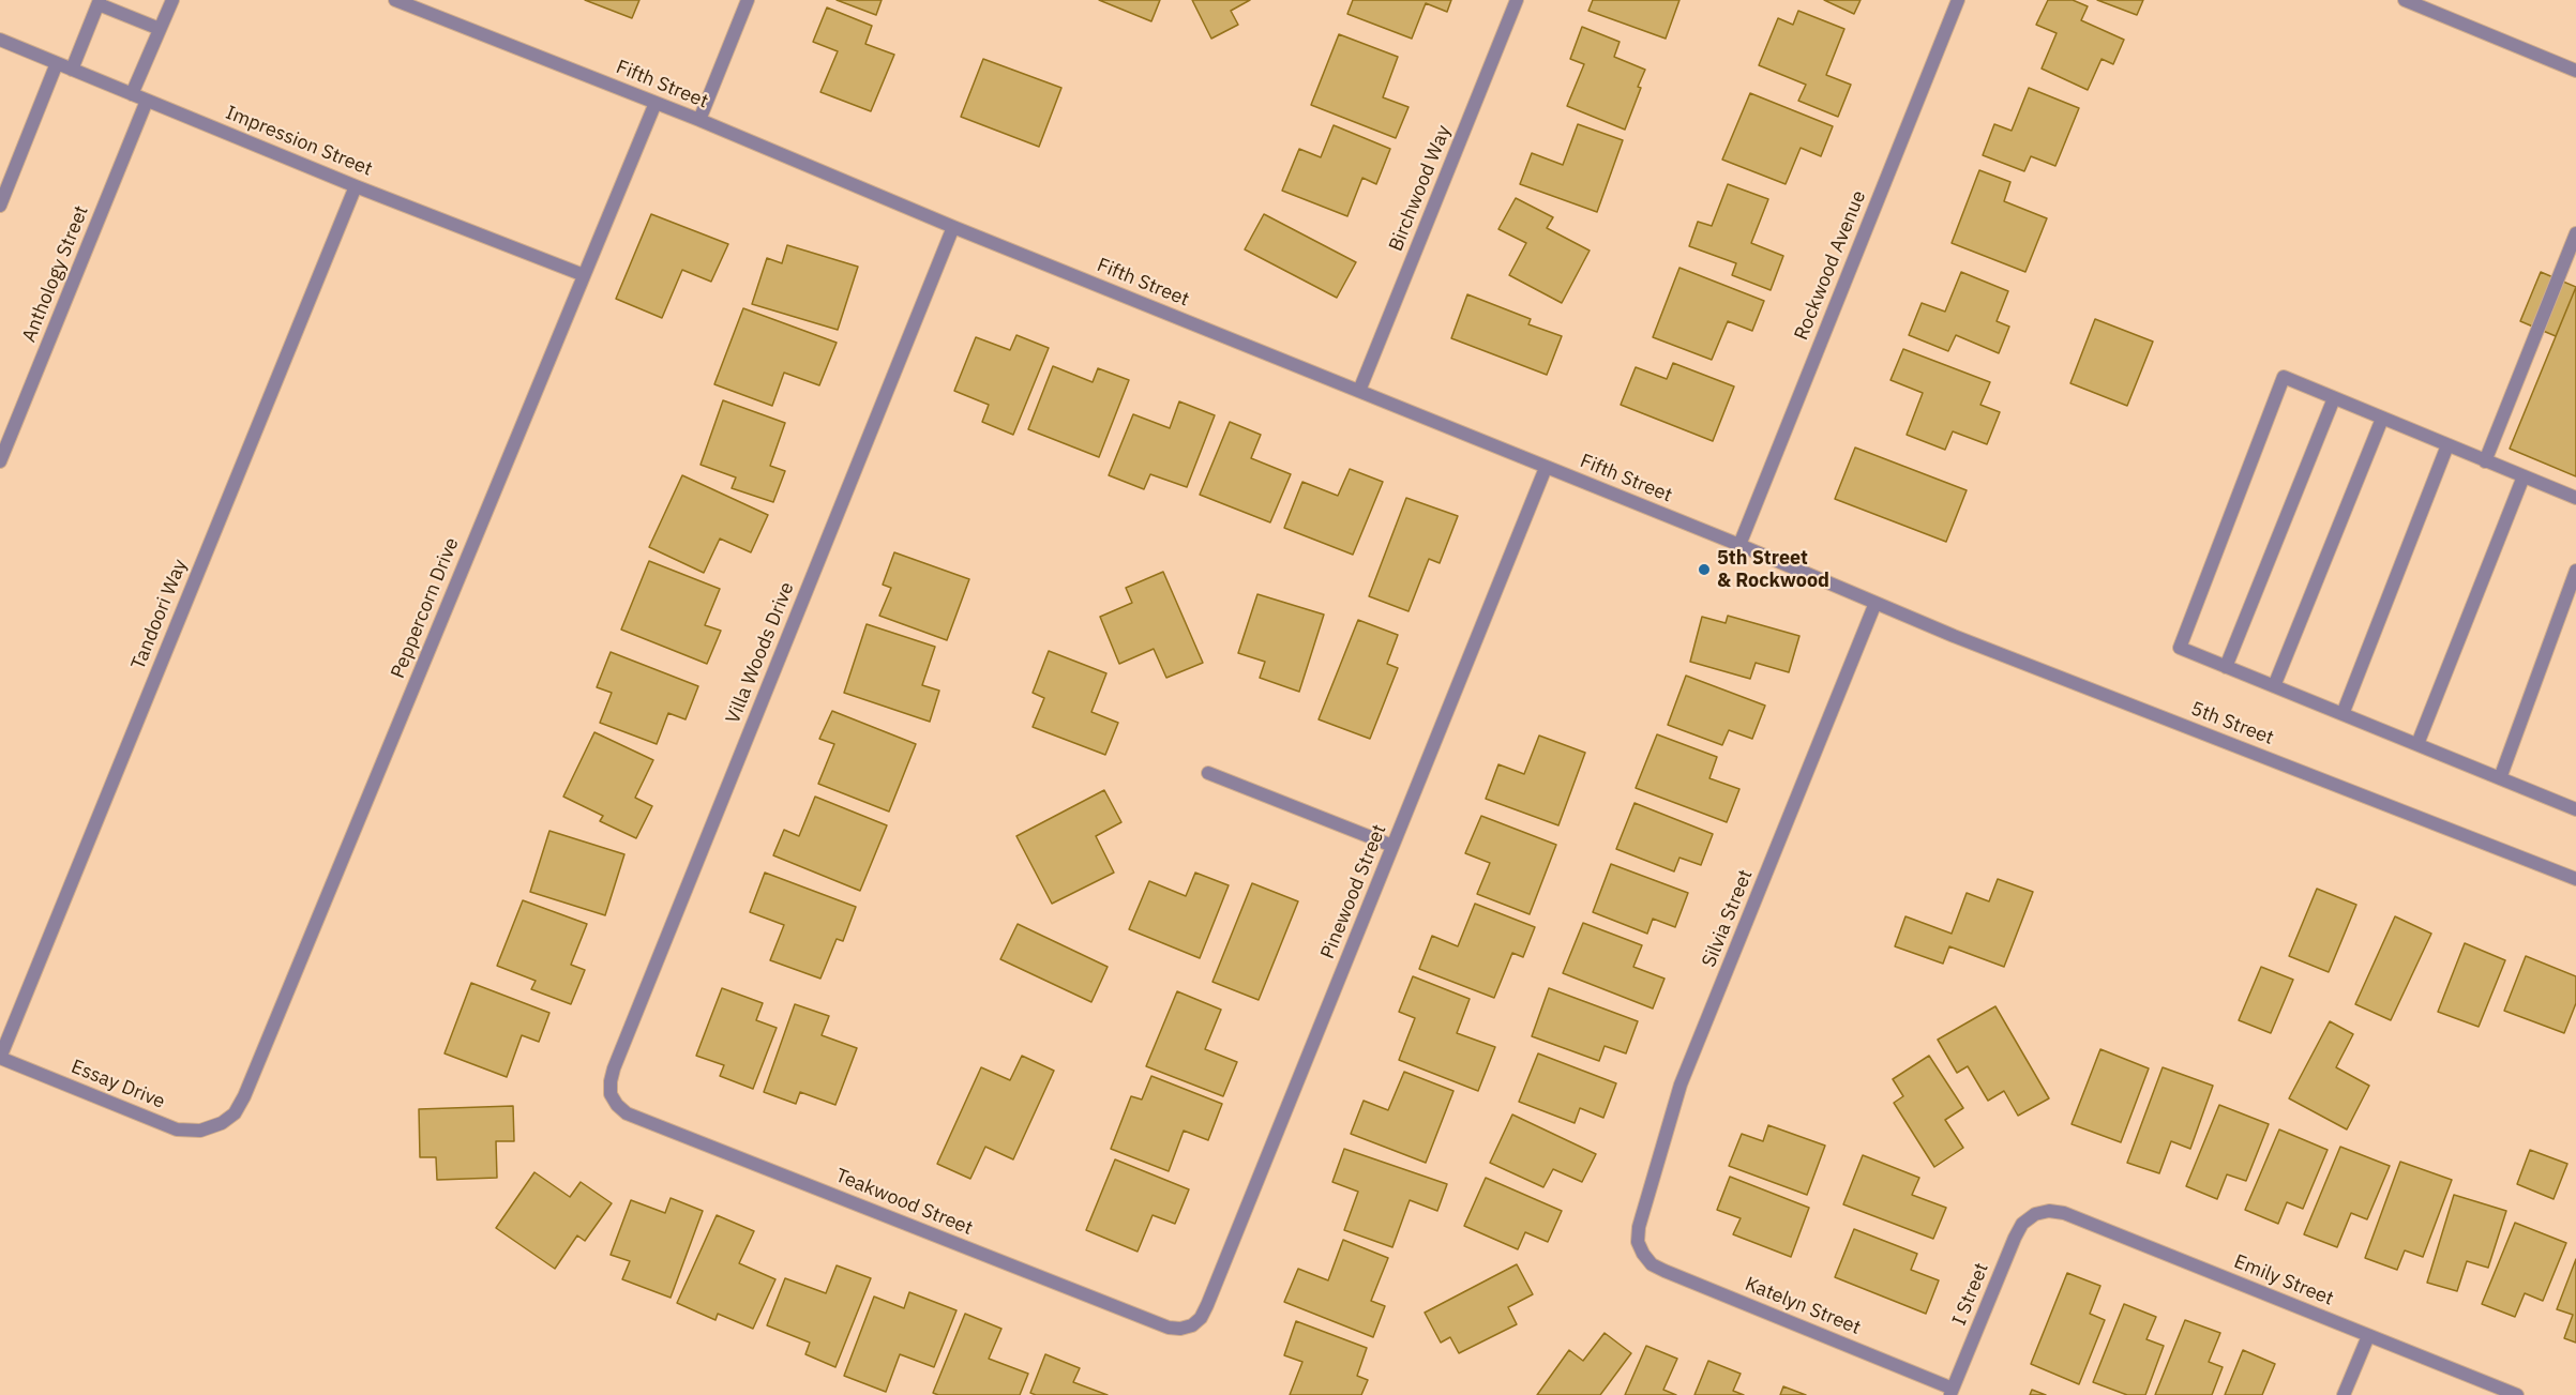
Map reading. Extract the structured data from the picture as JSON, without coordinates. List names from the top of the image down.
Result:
{
  "streets": {
    "street": [
      "Fifth Street",
      "Impression Street",
      "Birchwood Way",
      "Rockwood Avenue",
      "Anthology Street",
      "Peppercorn Drive",
      "Tandoori Way",
      "Villa Woods Drive",
      "5th Street",
      "Pinewood Street",
      "Silvia Street",
      "Essay Drive",
      "Teakwood Street",
      "Emily Street",
      "I Street",
      "Katelyn Street"
    ]
  },
  "crossings": [
    ["Fifth Street", "Birchwood Way"],
    ["Fifth Street", "Rockwood Avenue"],
    ["Fifth Street", "Peppercorn Drive"],
    ["Fifth Street", "Villa Woods Drive"],
    ["Fifth Street", "5th Street"],
    ["Fifth Street", "Pinewood Street"],
    ["Fifth Street", "Silvia Street"],
    ["Impression Street", "Anthology Street"],
    ["Impression Street", "Peppercorn Drive"],
    ["Impression Street", "Tandoori Way"],
    ["Peppercorn Drive", "Essay Drive"],
    ["Tandoori Way", "Essay Drive"],
    ["Villa Woods Drive", "Teakwood Street"],
    ["5th Street", "Silvia Street"],
    ["Pinewood Street", "Teakwood Street"],
    ["Silvia Street", "Katelyn Street"],
    ["Emily Street", "I Street"],
    ["I Street", "Katelyn Street"]
  ],
  "places": ["5th Street & Rockwood"]
}
